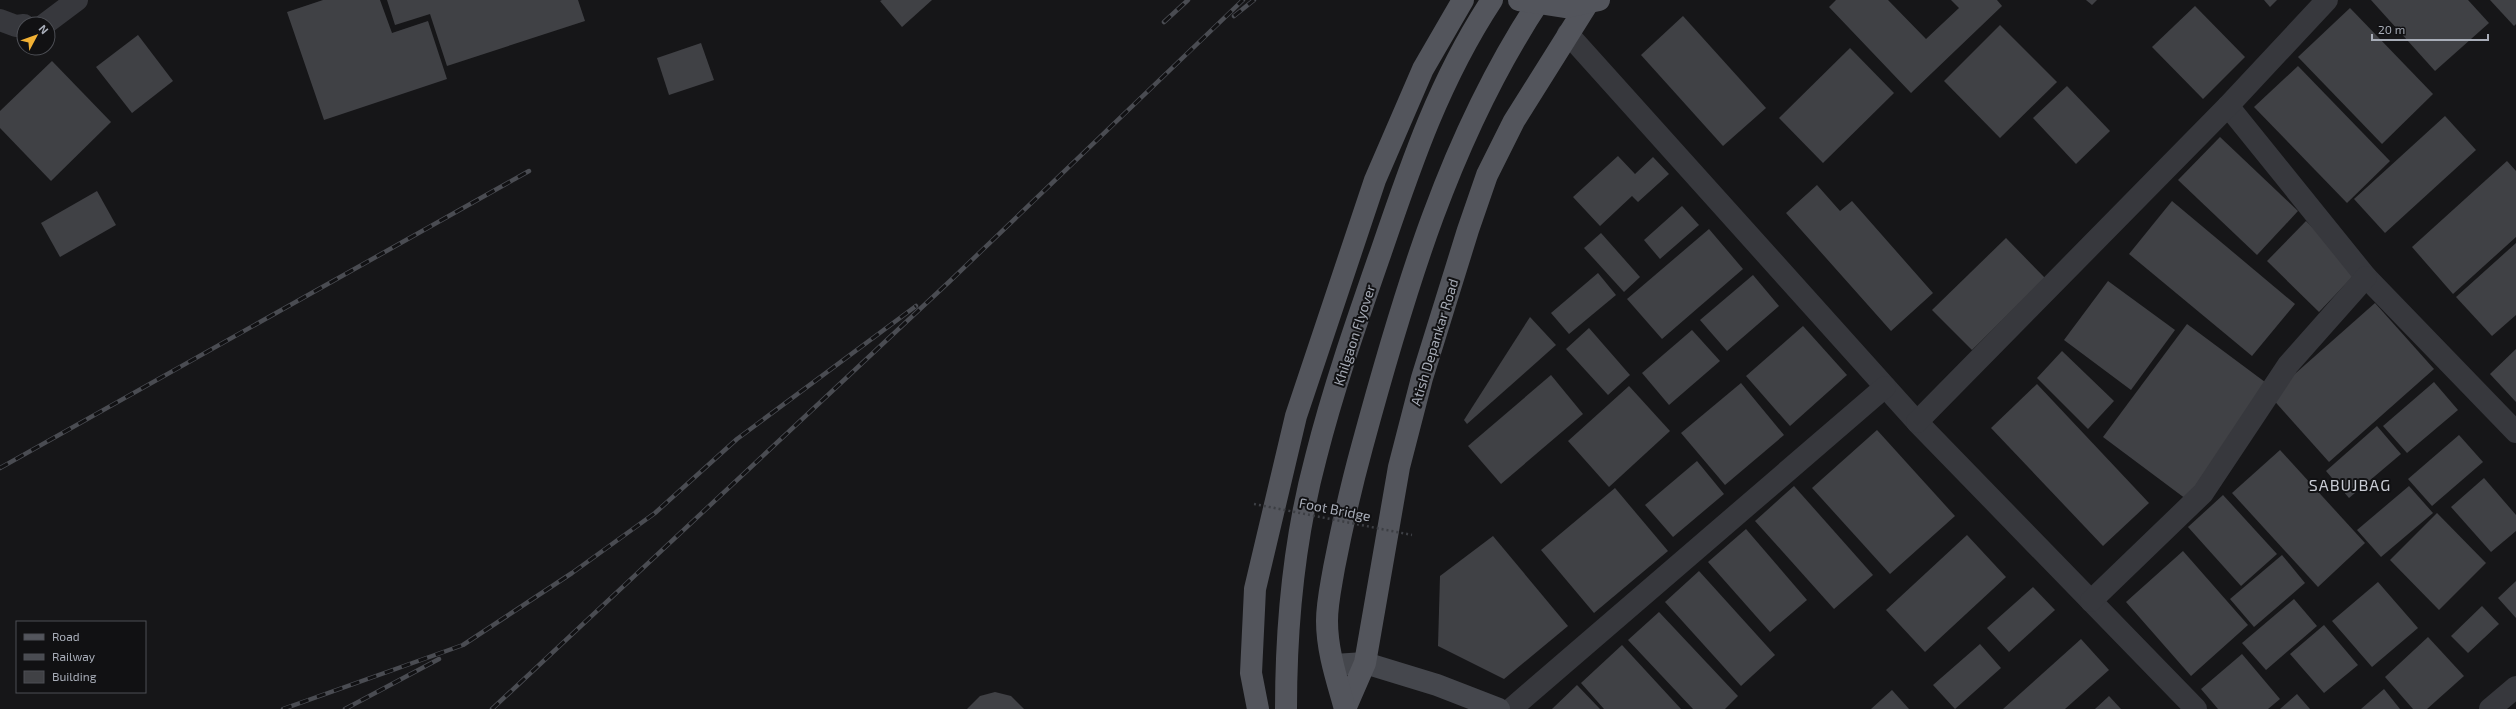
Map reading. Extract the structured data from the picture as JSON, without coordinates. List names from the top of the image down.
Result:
{
  "streets": {
    "main road": ["Khilgaon Flyover", "Atish Depankar Road"],
    "path": ["Foot Bridge"]
  },
  "districts": ["SABUJBAG"],
  "legend": ["Road", "Railway", "Building"],
  "scale_bar": "20 m",
  "north": "top right"
}
